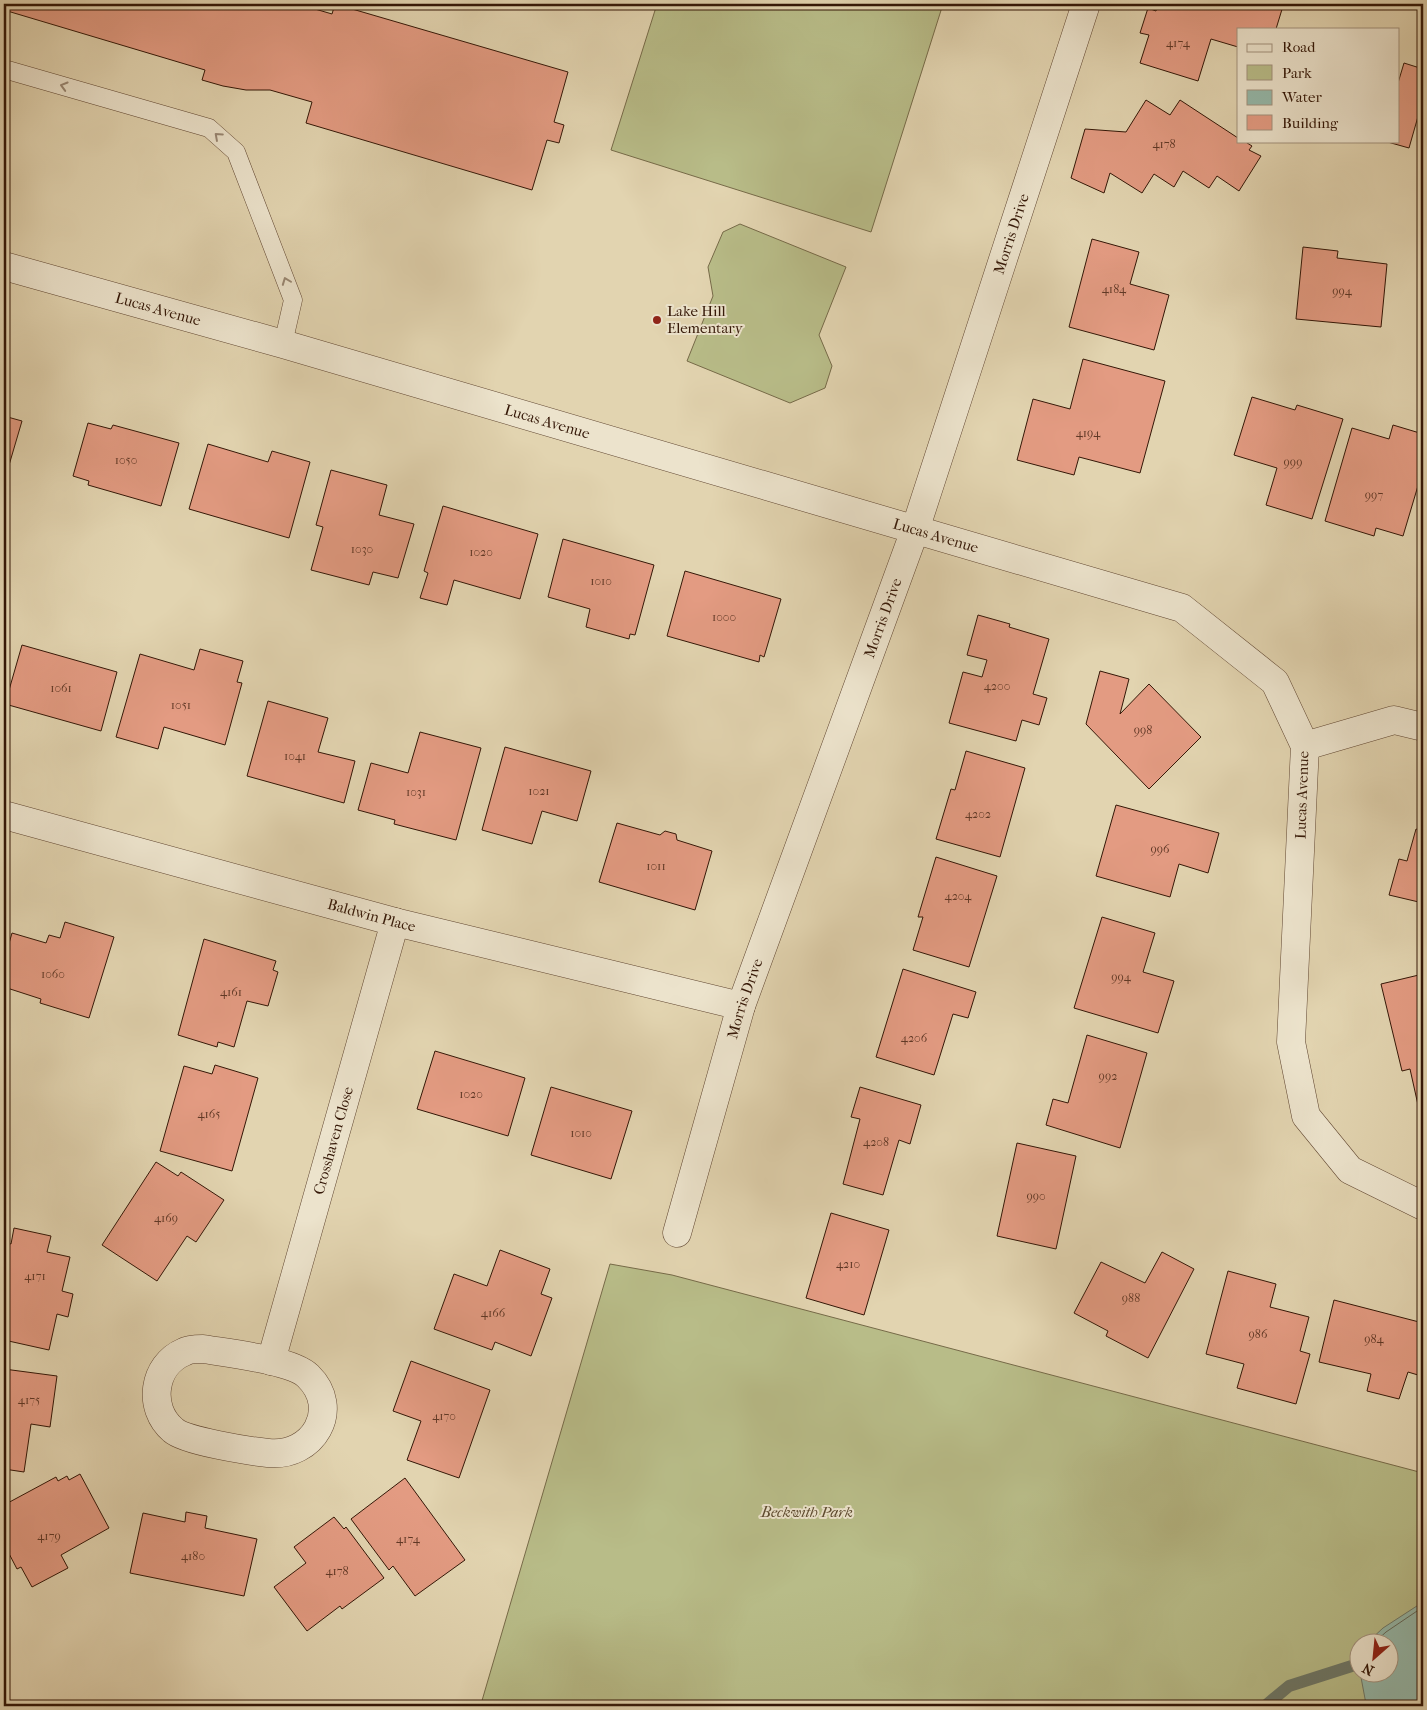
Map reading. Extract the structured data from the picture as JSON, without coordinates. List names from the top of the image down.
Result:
{
  "streets": {
    "street": [
      "Morris Drive",
      "Lucas Avenue",
      "Baldwin Place",
      "Crosshaven Close"
    ]
  },
  "crossings": [
    ["Morris Drive", "Lucas Avenue"],
    ["Morris Drive", "Baldwin Place"],
    ["Baldwin Place", "Crosshaven Close"]
  ],
  "parks": ["Beckwith Park"],
  "places": ["Lake Hill Elementary"],
  "house_numbers": [
    "4174",
    "4178",
    "4184",
    "994",
    "4194",
    "1050",
    "999",
    "997",
    "1030",
    "1020",
    "1010",
    "1000",
    "4200",
    "1061",
    "1051",
    "998",
    "1041",
    "1021",
    "1031",
    "4202",
    "996",
    "1011",
    "4204",
    "1060",
    "994",
    "4161",
    "4206",
    "992",
    "1020",
    "4165",
    "1010",
    "4208",
    "990",
    "4169",
    "4210",
    "4171",
    "988",
    "4166",
    "986",
    "984",
    "4175",
    "4170",
    "4179",
    "4174",
    "4180",
    "4178"
  ],
  "legend": [
    "Road",
    "Park",
    "Water",
    "Building"
  ],
  "north": "bottom left"
}
